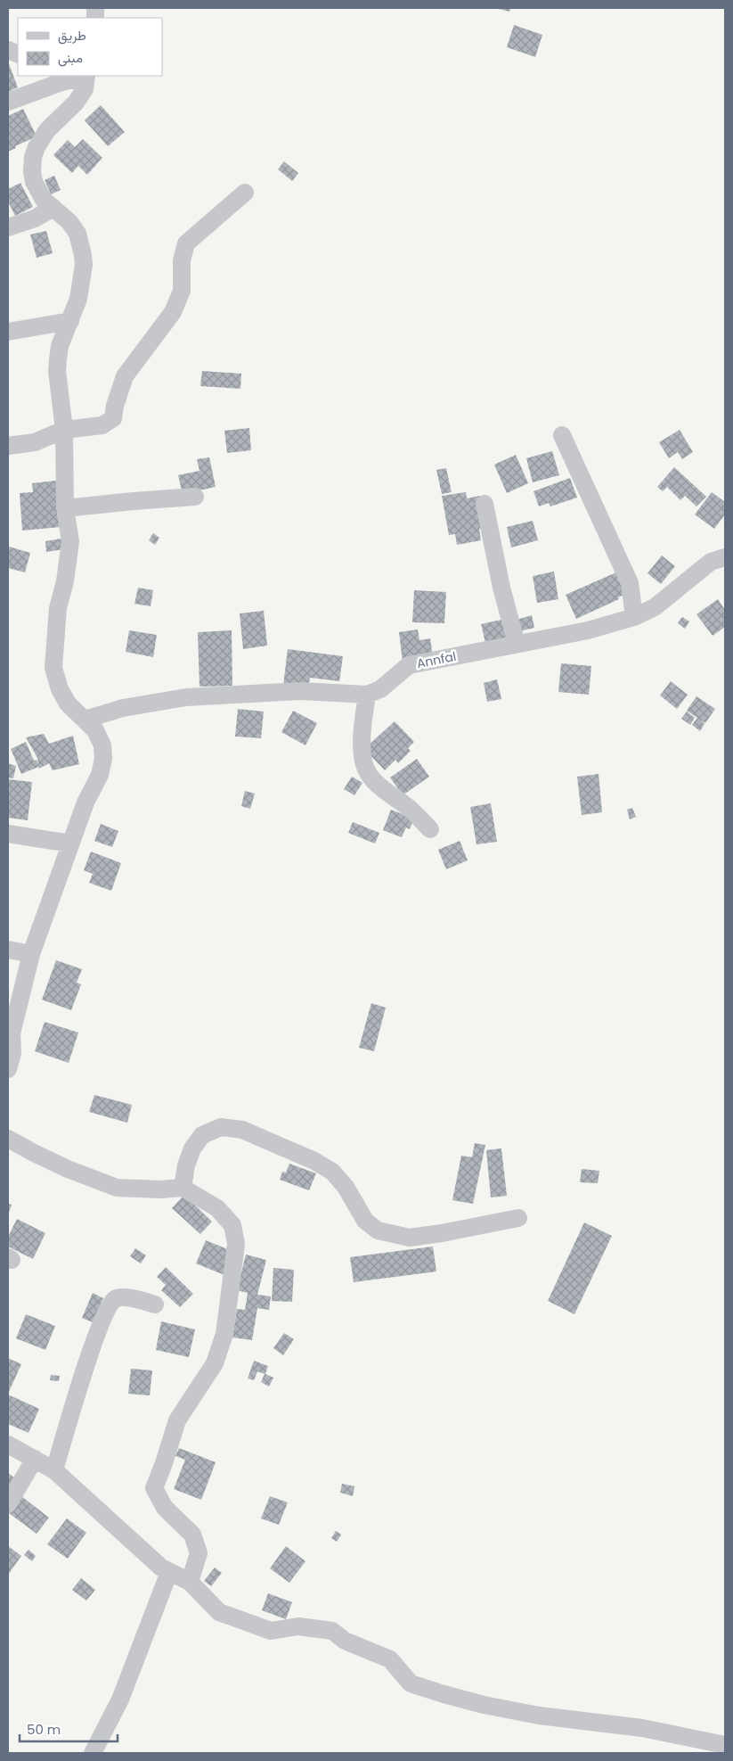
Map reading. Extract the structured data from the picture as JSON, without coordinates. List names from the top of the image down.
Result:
{
  "streets": {
    "street": ["Annfal"]
  },
  "legend": ["طريق", "مبنى"],
  "scale_bar": "50 m"
}
